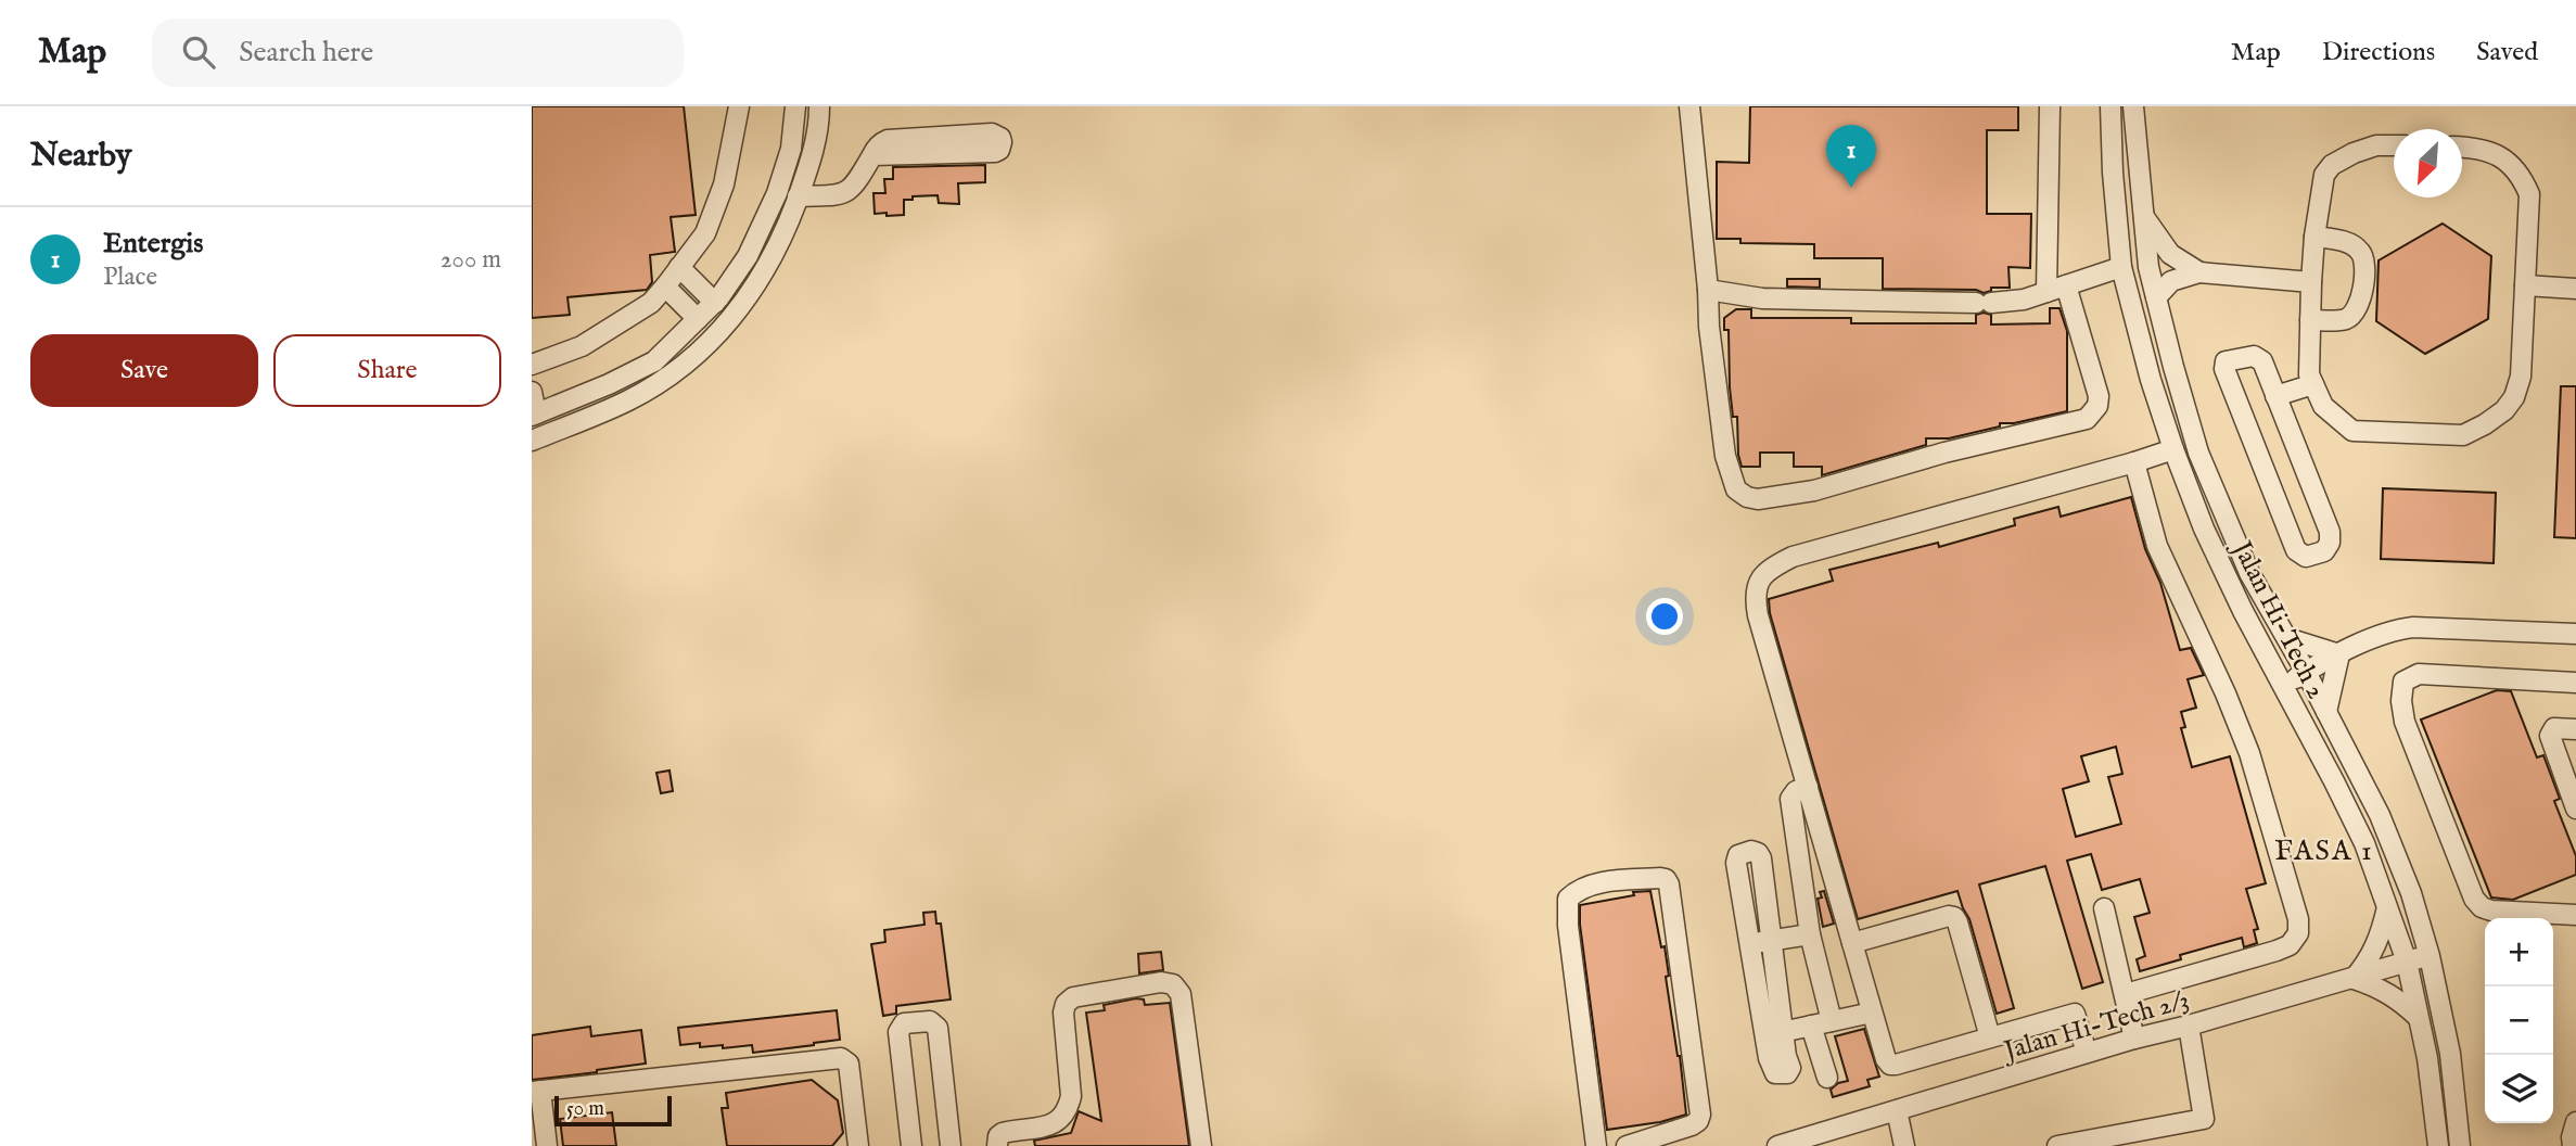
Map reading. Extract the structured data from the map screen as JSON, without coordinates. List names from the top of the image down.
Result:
{
  "streets": {
    "street": ["Jalan Hi-Tech 2", "Jalan Hi-Tech 2/3"]
  },
  "crossings": [
    ["Jalan Hi-Tech 2", "Jalan Hi-Tech 2/3"]
  ],
  "districts": ["FASA 1"],
  "scale_bar": "50 m",
  "north": "bottom left",
  "page": {
    "header": "Map",
    "search": "Search here",
    "nav": ["Map", "Directions", "Saved"],
    "heading": "Nearby",
    "pins": "1",
    "list": [
      {
        "mark": "1",
        "name": "Entergis",
        "note": "Place",
        "value": "200 m"
      }
    ],
    "buttons": ["Save", "Share"],
    "map_buttons": ["+", "−"],
    "scale": "50 m"
  }
}
